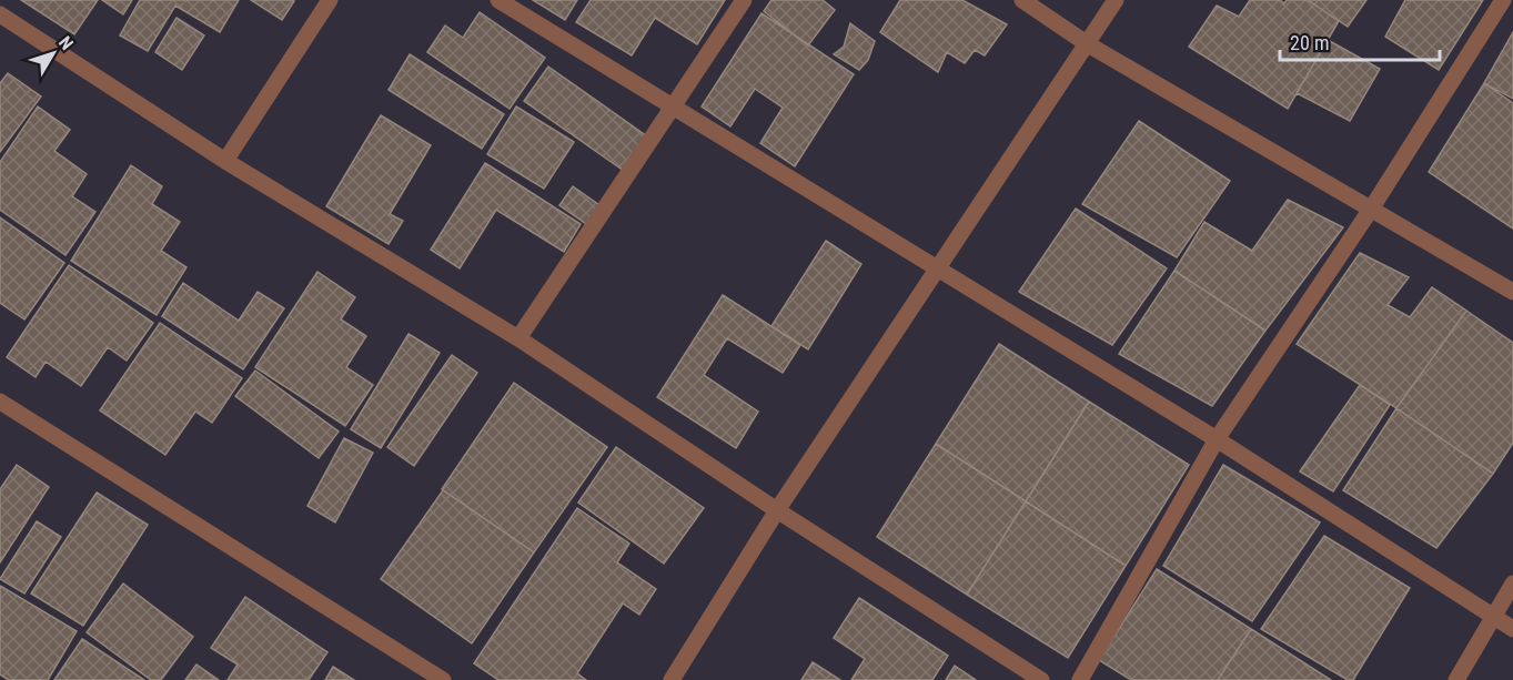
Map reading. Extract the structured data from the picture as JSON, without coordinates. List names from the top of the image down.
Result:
{
  "scale_bar": "20 m",
  "north": "top right"
}
